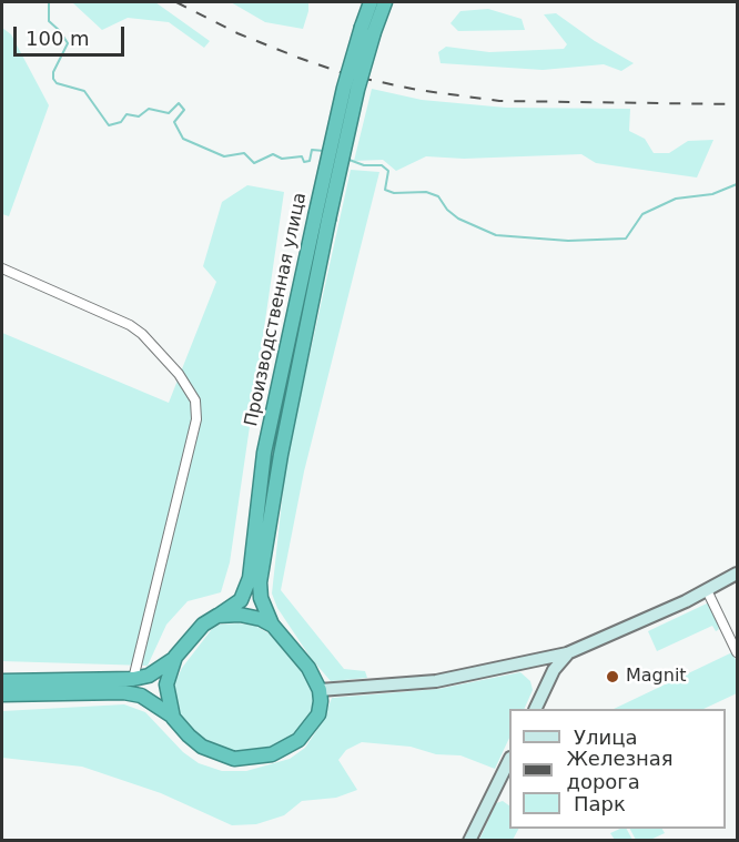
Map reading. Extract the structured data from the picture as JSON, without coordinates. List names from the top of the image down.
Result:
{
  "streets": {
    "highway": ["Производственная улица"]
  },
  "places": ["Magnit"],
  "legend": ["Улица", "Железная дорога", "Парк"],
  "scale_bar": "100 m"
}
